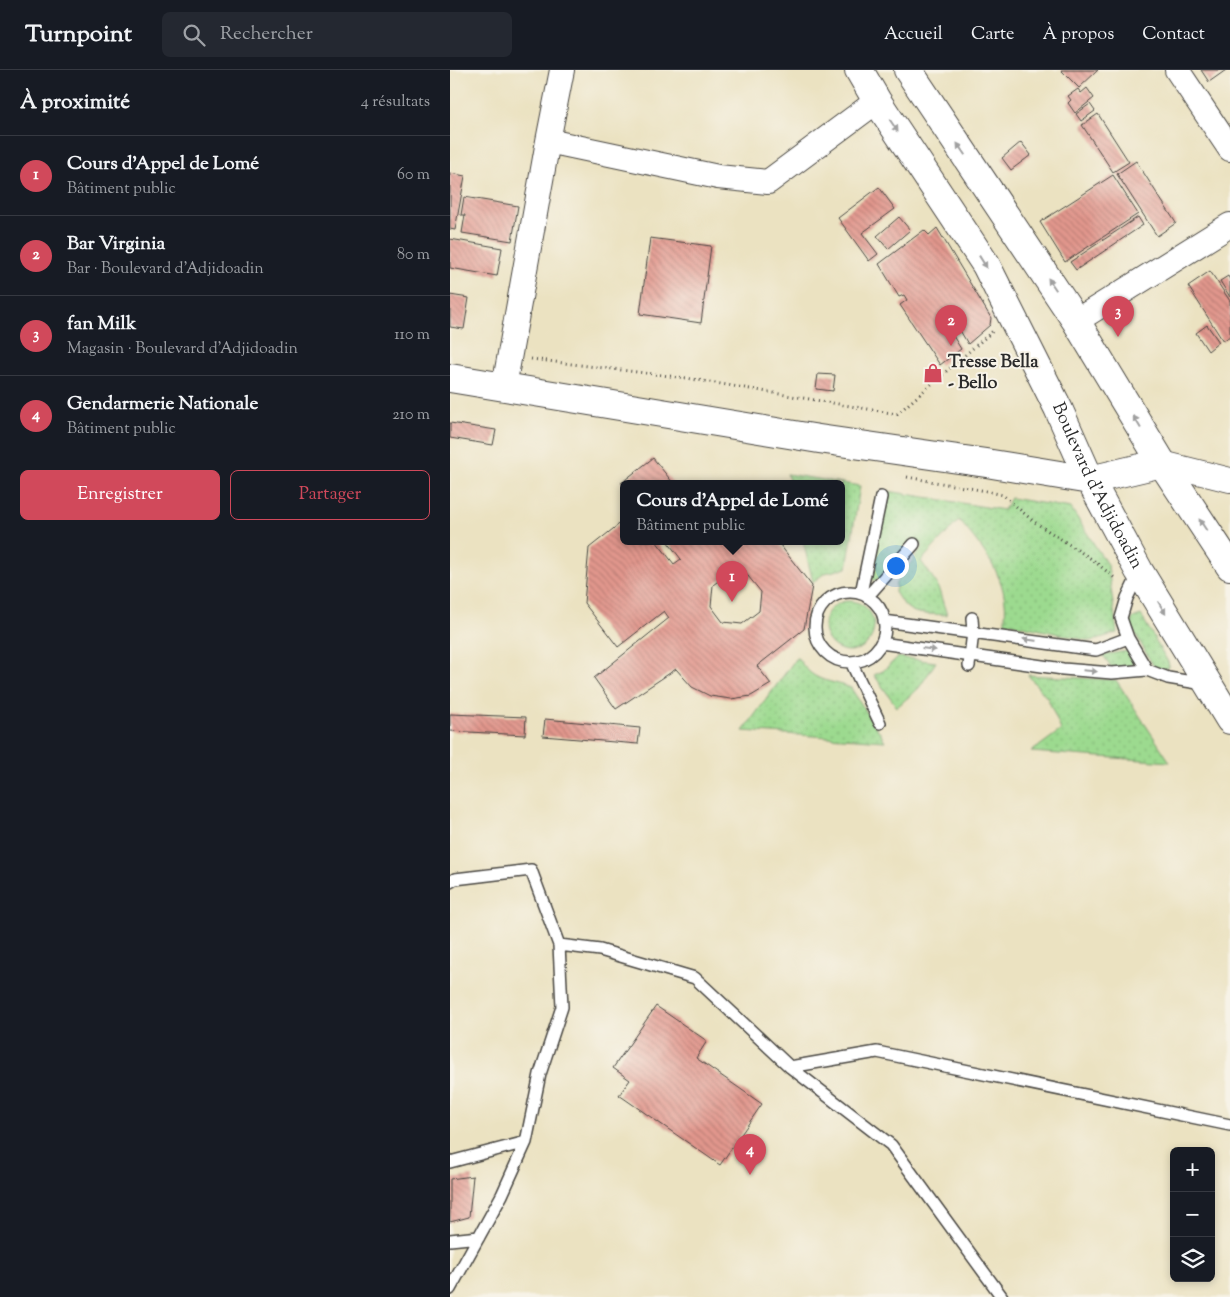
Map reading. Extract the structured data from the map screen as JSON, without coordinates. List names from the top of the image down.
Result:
{
  "streets": {
    "main road": ["Boulevard d'Adjidoadin"]
  },
  "places": {
    "shop": ["Tresse Bella - Bello"]
  },
  "page": {
    "header": "Turnpoint",
    "search": "Rechercher",
    "nav": [
      "Accueil",
      "Carte",
      "À propos",
      "Contact"
    ],
    "heading": ["À proximité", "4 résultats"],
    "list": [
      {
        "mark": "1",
        "name": "Cours d'Appel de Lomé",
        "note": "Bâtiment public",
        "value": "60 m"
      },
      {
        "mark": "2",
        "name": "Bar Virginia",
        "note": "Bar · Boulevard d'Adjidoadin",
        "value": "80 m"
      },
      {
        "mark": "3",
        "name": "fan Milk",
        "note": "Magasin · Boulevard d'Adjidoadin",
        "value": "110 m"
      },
      {
        "mark": "4",
        "name": "Gendarmerie Nationale",
        "note": "Bâtiment public",
        "value": "210 m"
      }
    ],
    "pins": [
      "3",
      "2",
      "1",
      "4"
    ],
    "buttons": ["Enregistrer", "Partager"],
    "popup": ["Cours d'Appel de Lomé", "Bâtiment public"],
    "map_buttons": ["+", "−"]
  }
}
